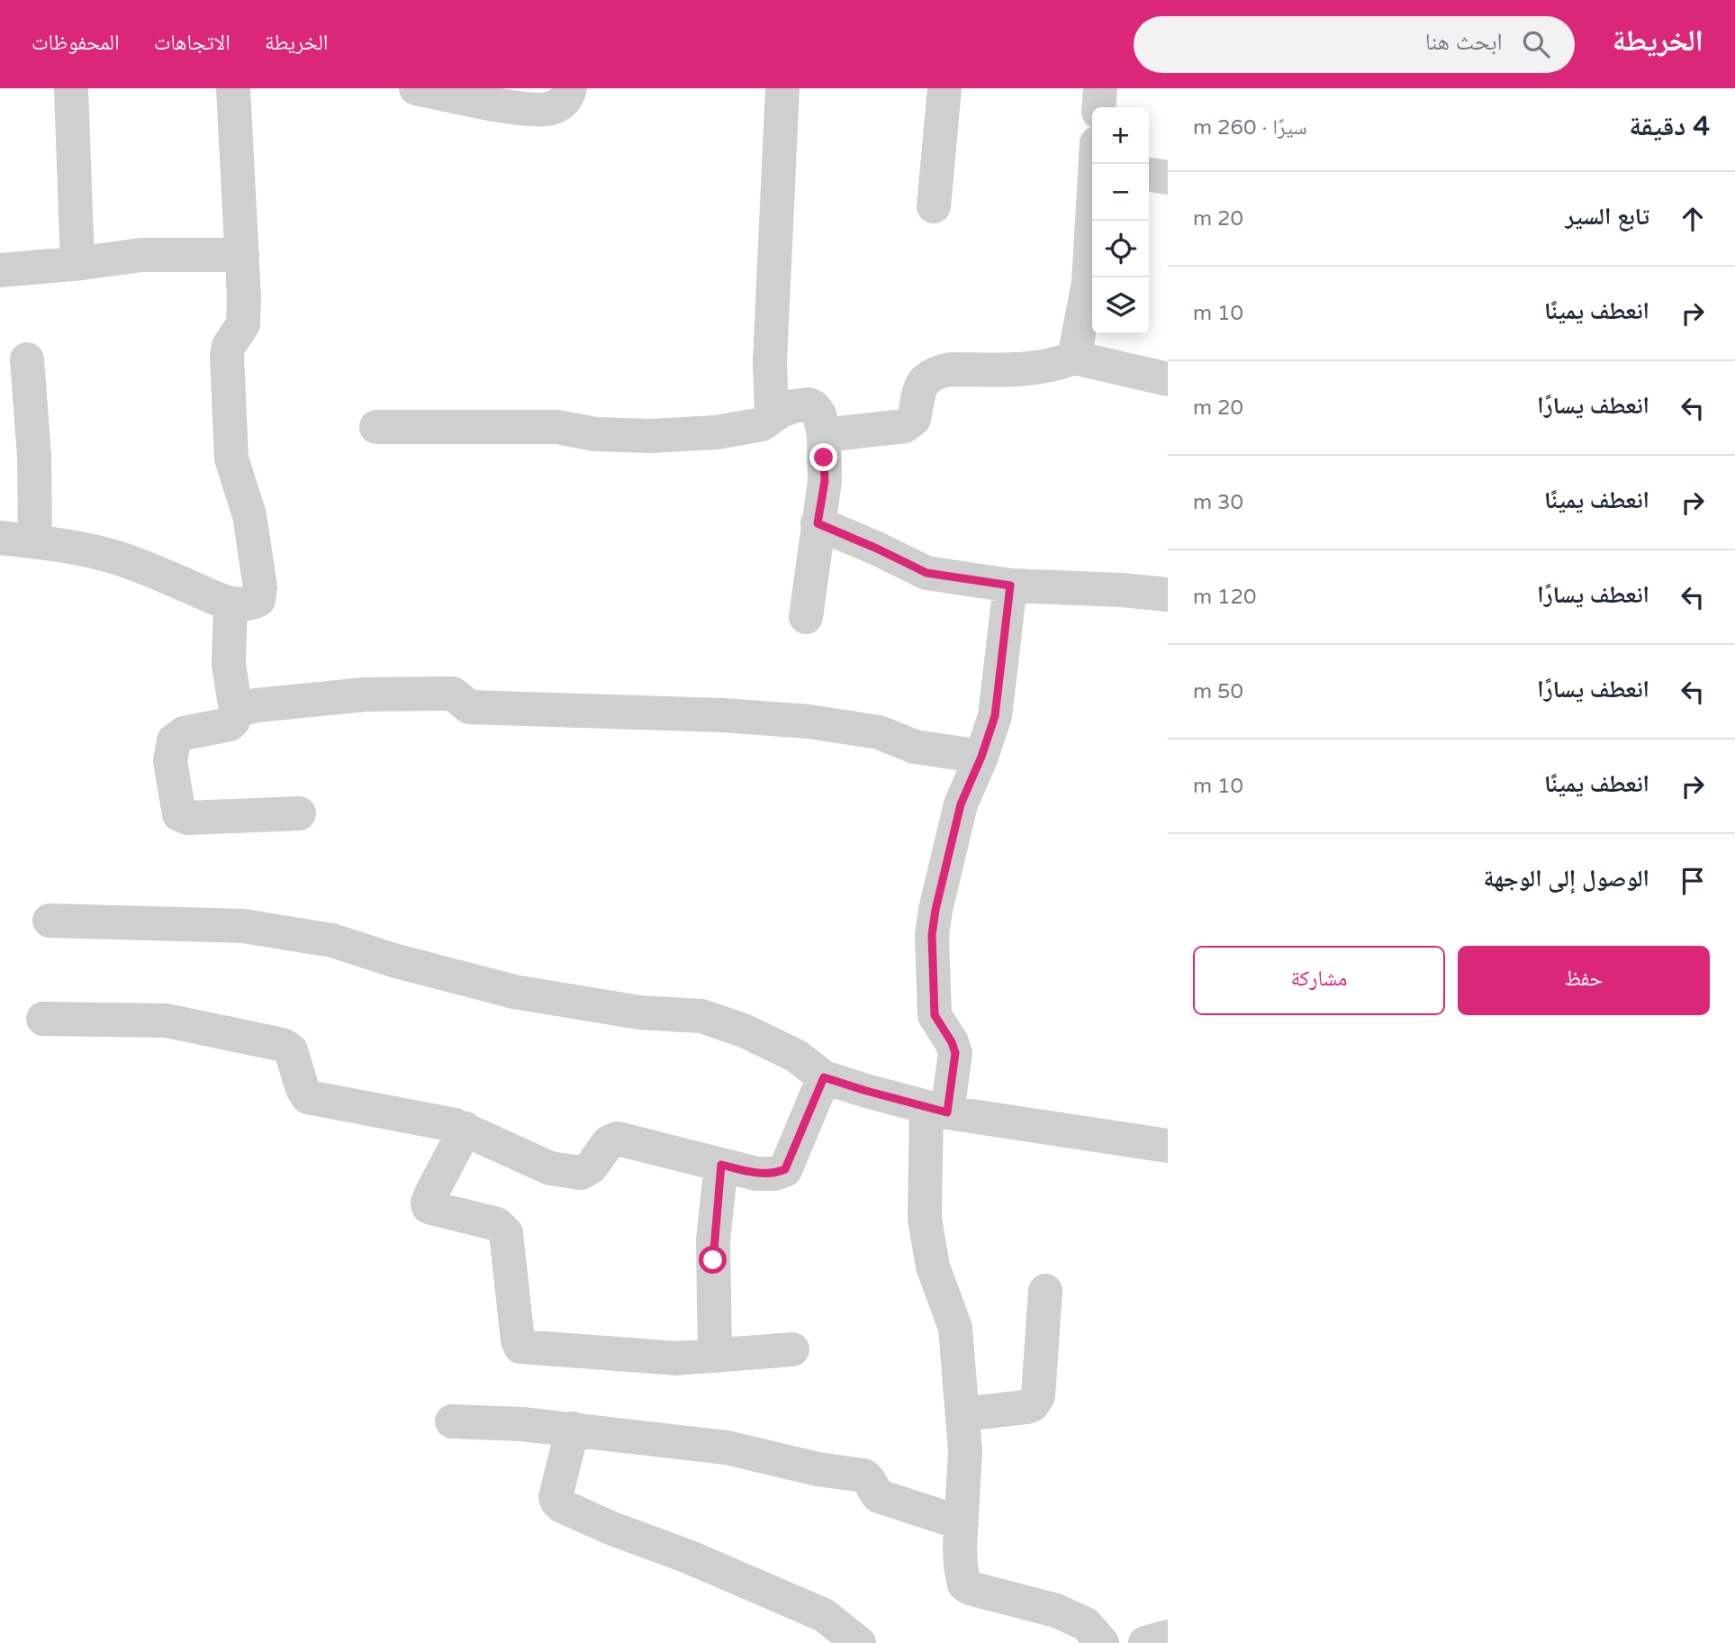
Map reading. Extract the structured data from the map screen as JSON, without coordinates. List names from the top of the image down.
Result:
{
  "page": {
    "header": "الخريطة",
    "search": "ابحث هنا",
    "nav": ["الخريطة", "الاتجاهات", "المحفوظات"],
    "heading": ["4 دقيقة", "سيرًا · 260 m"],
    "map_buttons": ["+", "−"],
    "list": [
      ["تابع السير", "20 m"],
      ["انعطف يمينًا", "10 m"],
      ["انعطف يسارًا", "20 m"],
      ["انعطف يمينًا", "30 m"],
      ["انعطف يسارًا", "120 m"],
      ["انعطف يسارًا", "50 m"],
      ["انعطف يمينًا", "10 m"],
      "الوصول إلى الوجهة"
    ],
    "buttons": ["حفظ", "مشاركة"]
  }
}
